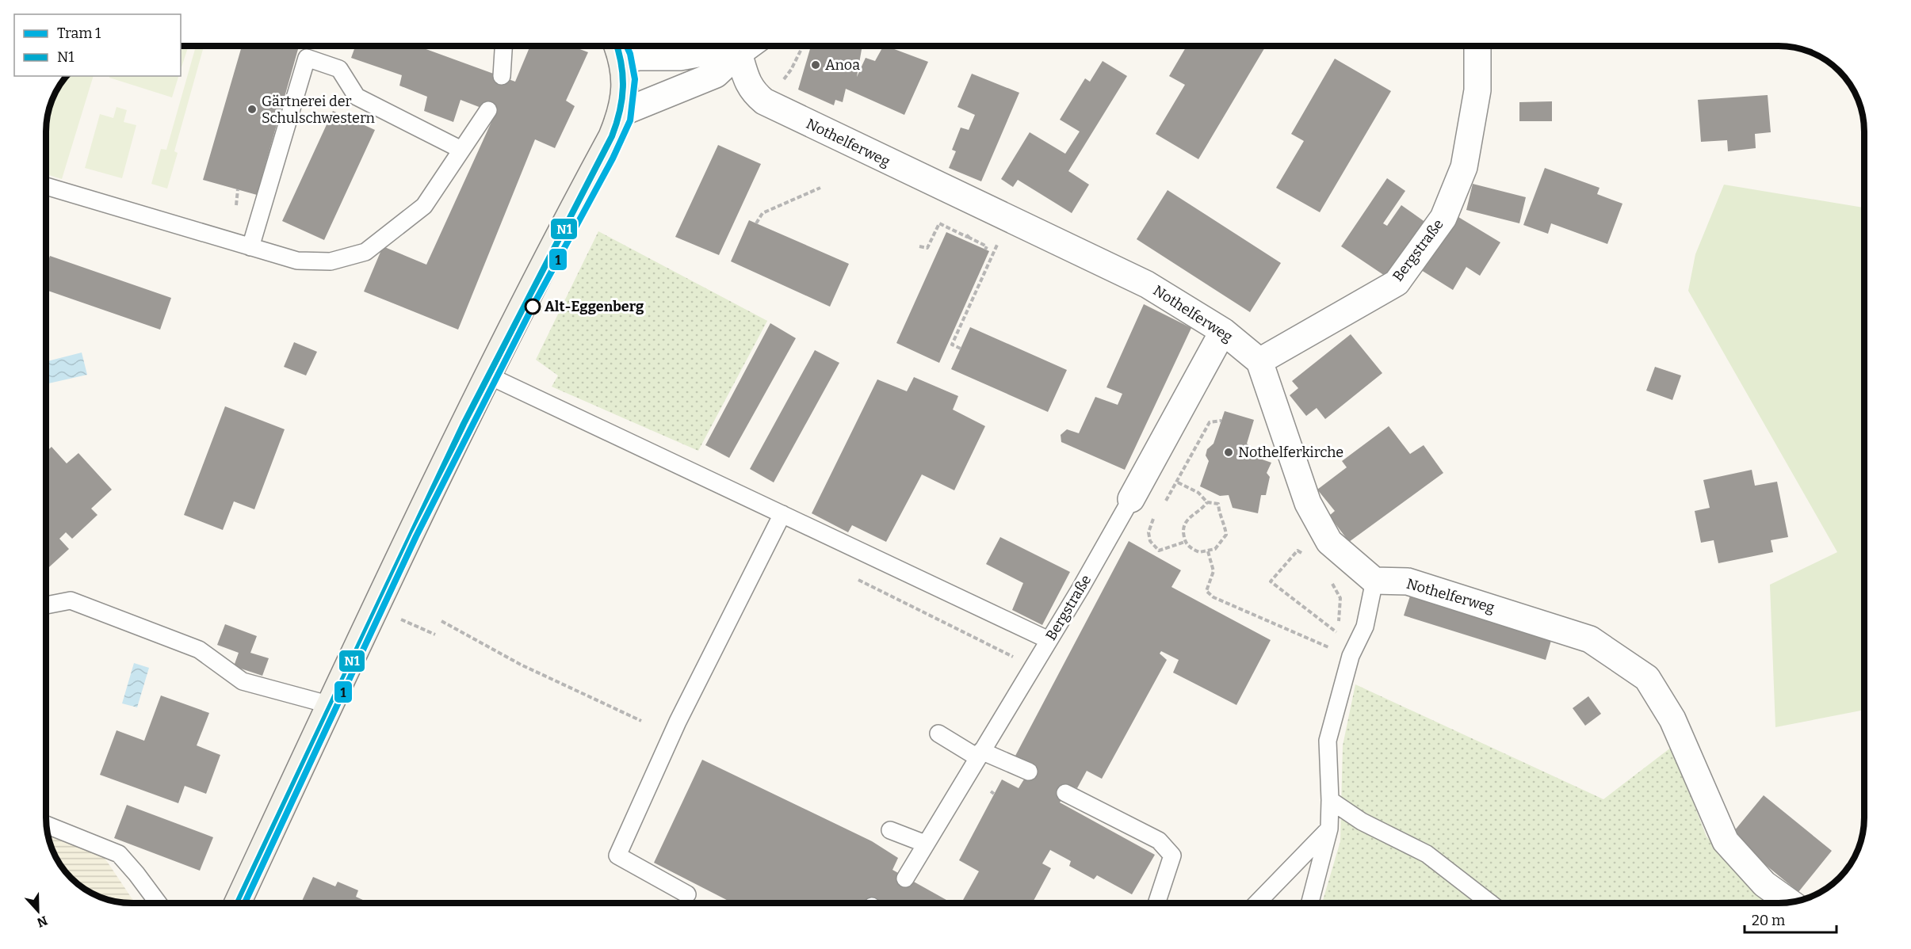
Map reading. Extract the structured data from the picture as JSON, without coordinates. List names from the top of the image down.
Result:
{
  "streets": {
    "street": ["Nothelferweg", "Bergstraße"]
  },
  "crossings": [
    ["Nothelferweg", "Bergstraße"]
  ],
  "places": [
    "Anoa",
    "Gärtnerei der Schulschwestern",
    "Alt-Eggenberg",
    "Nothelferkirche"
  ],
  "lines": ["tram line 1", "transit line N1"],
  "legend": ["Tram 1", "N1"],
  "scale_bar": "20 m",
  "north": "bottom"
}
